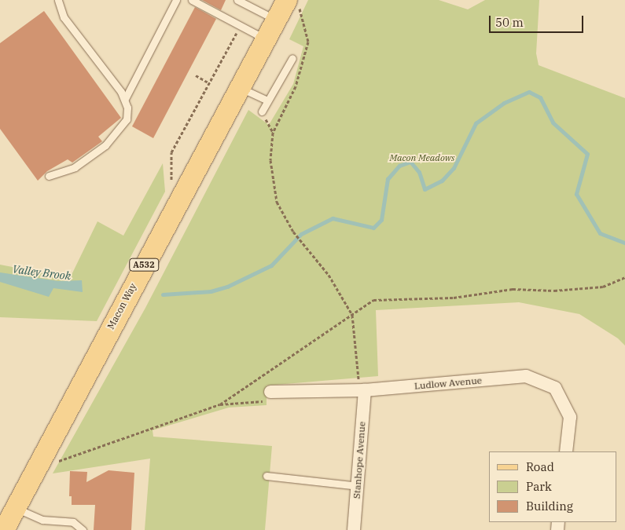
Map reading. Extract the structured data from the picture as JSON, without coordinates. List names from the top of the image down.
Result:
{
  "streets": {
    "main road": ["A532", "Macon Way"],
    "street": ["Ludlow Avenue", "Stanhope Avenue"]
  },
  "crossings": [
    ["Ludlow Avenue", "Stanhope Avenue"]
  ],
  "water": ["Valley Brook"],
  "parks": ["Macon Meadows"],
  "legend": ["Road", "Park", "Building"],
  "scale_bar": "50 m"
}
